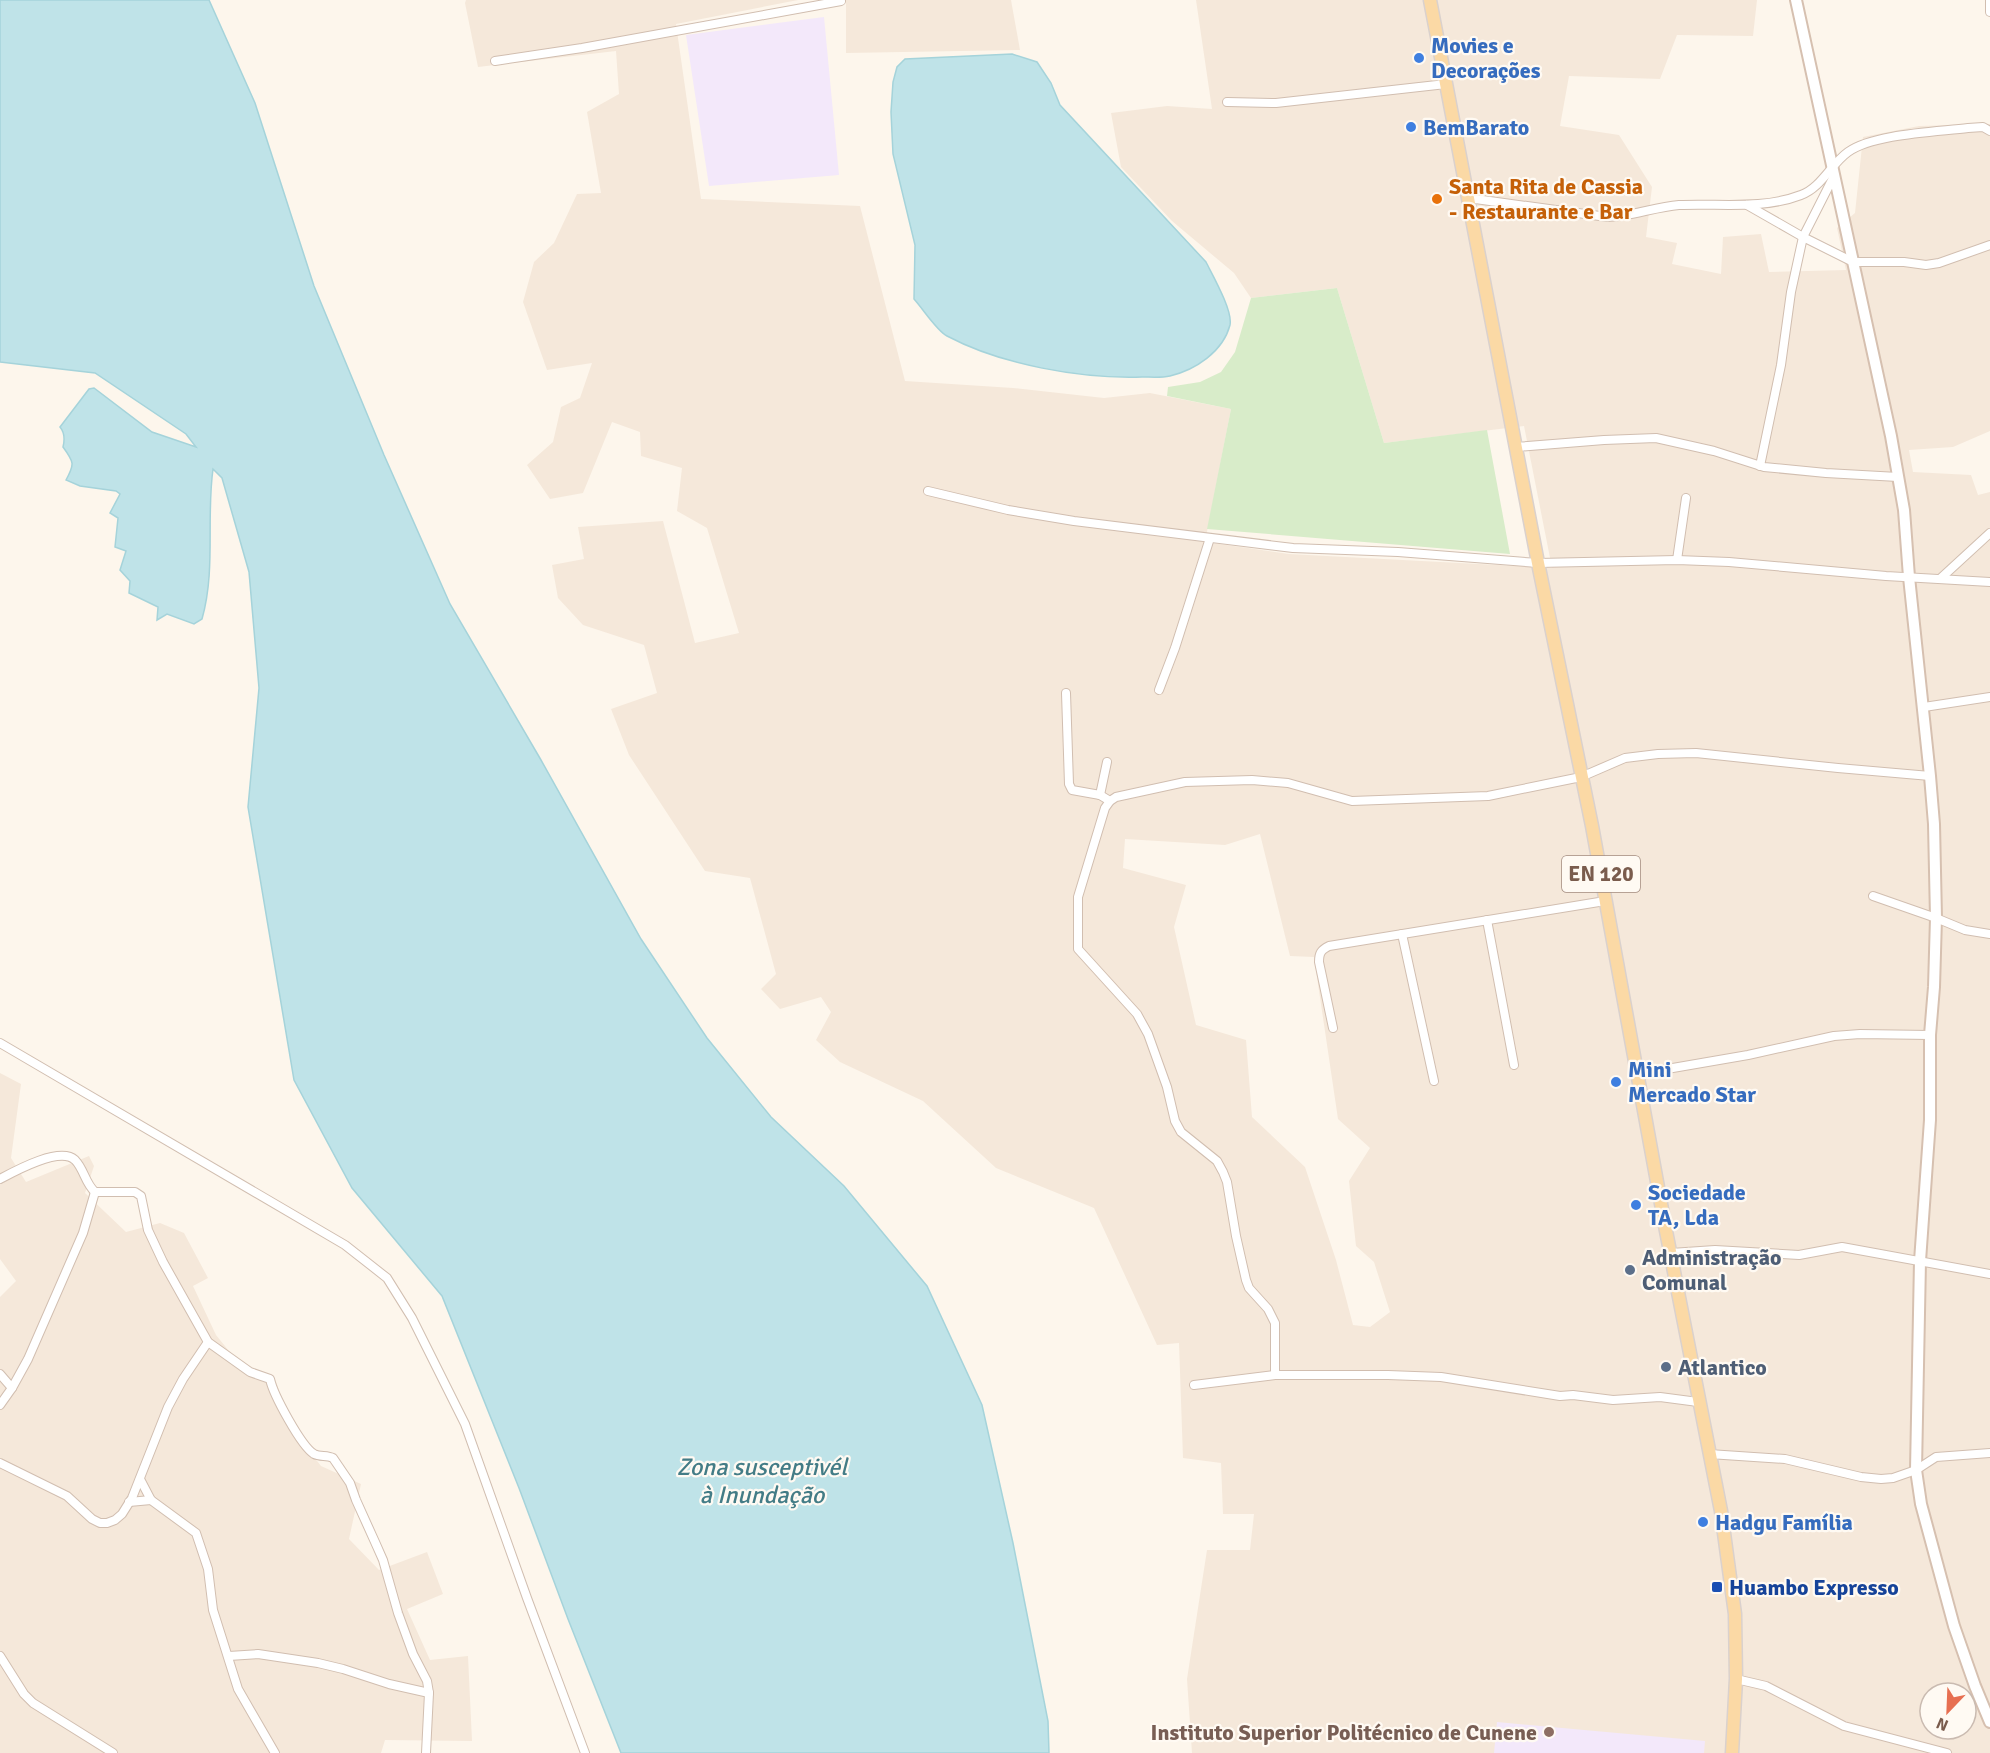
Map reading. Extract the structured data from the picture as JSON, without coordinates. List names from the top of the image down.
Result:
{
  "streets": {
    "main road": ["EN 120"]
  },
  "water": ["Zona susceptivél à Inundação"],
  "places": {
    "other": [
      "Movies e Decorações",
      "BemBarato",
      "Santa Rita de Cassia - Restaurante e Bar",
      "Mini Mercado Star",
      "Sociedade TA, Lda",
      "Administração Comunal",
      "Atlantico",
      "Hadgu Família",
      "Instituto Superior Politécnico de Cunene"
    ],
    "transit": ["Huambo Expresso"]
  },
  "north": "bottom left"
}
